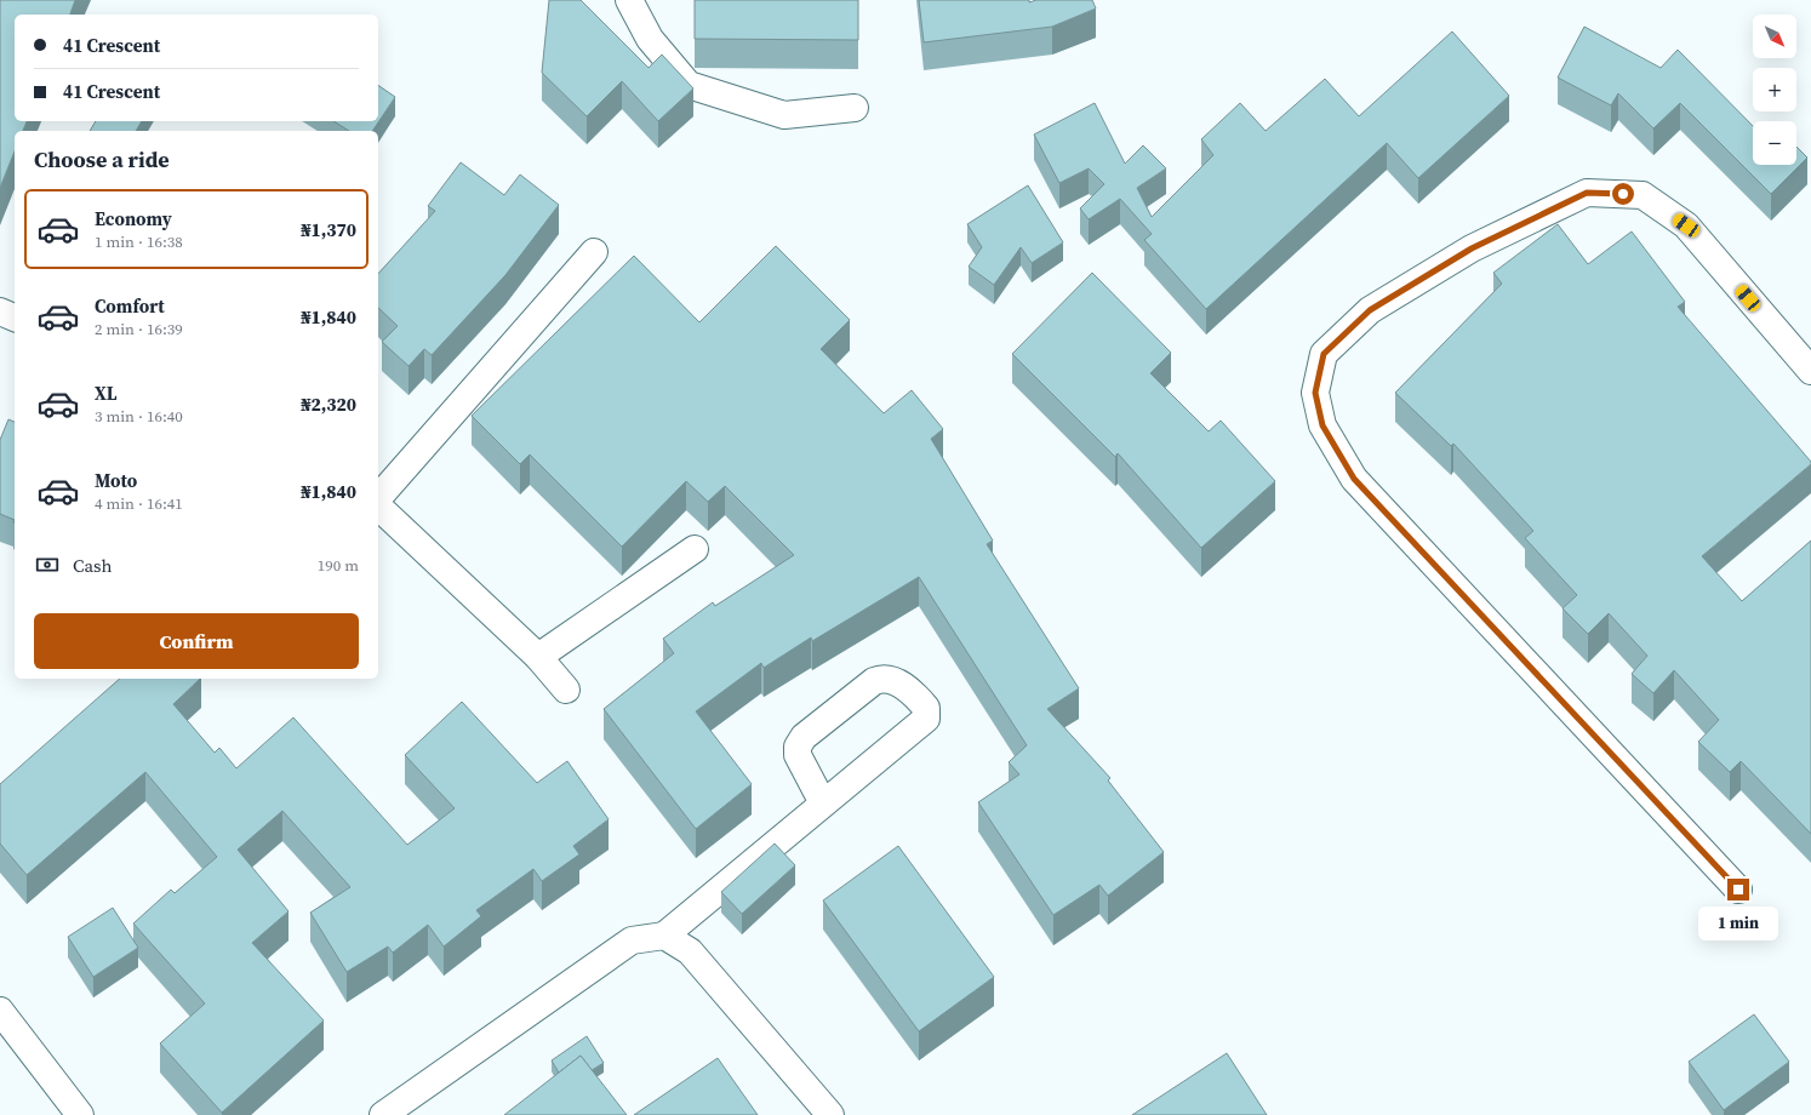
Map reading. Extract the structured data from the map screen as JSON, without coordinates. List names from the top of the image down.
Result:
{
  "north": "bottom right",
  "page": {
    "map_buttons": ["+", "−"],
    "banner": ["41 Crescent", "41 Crescent"],
    "heading": "Choose a ride",
    "list": [
      {
        "name": "Economy",
        "note": "1 min · 16:38",
        "value": "₦1,370"
      },
      {
        "name": "Comfort",
        "note": "2 min · 16:39",
        "value": "₦1,840"
      },
      {
        "name": "XL",
        "note": "3 min · 16:40",
        "value": "₦2,320"
      },
      {
        "name": "Moto",
        "note": "4 min · 16:41",
        "value": "₦1,840"
      }
    ],
    "pay": ["Cash", "190 m"],
    "buttons": "Confirm",
    "bubble": "1 min"
  }
}
